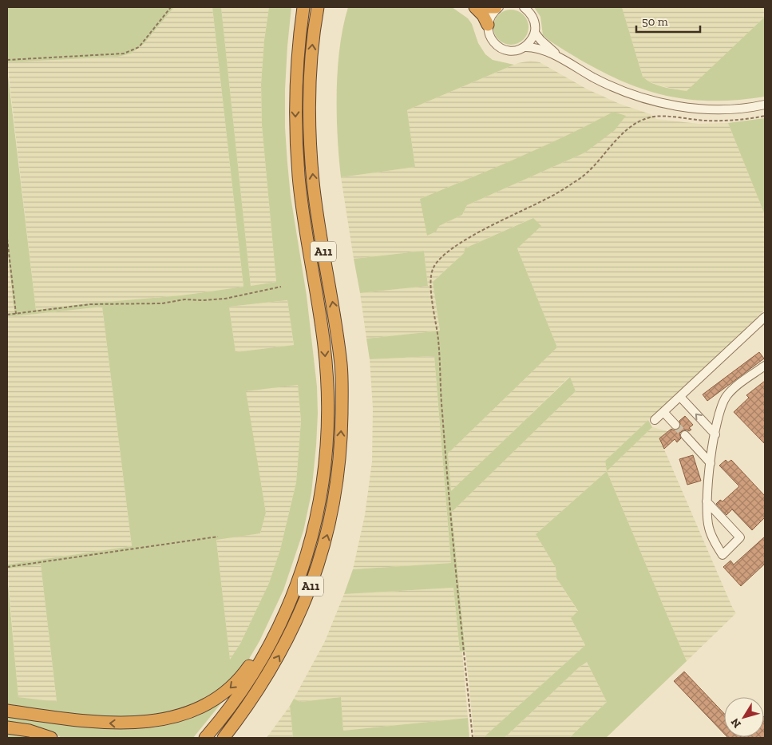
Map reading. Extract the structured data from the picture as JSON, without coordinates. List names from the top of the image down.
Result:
{
  "streets": {
    "highway": ["A11"]
  },
  "scale_bar": "50 m",
  "north": "bottom left"
}
